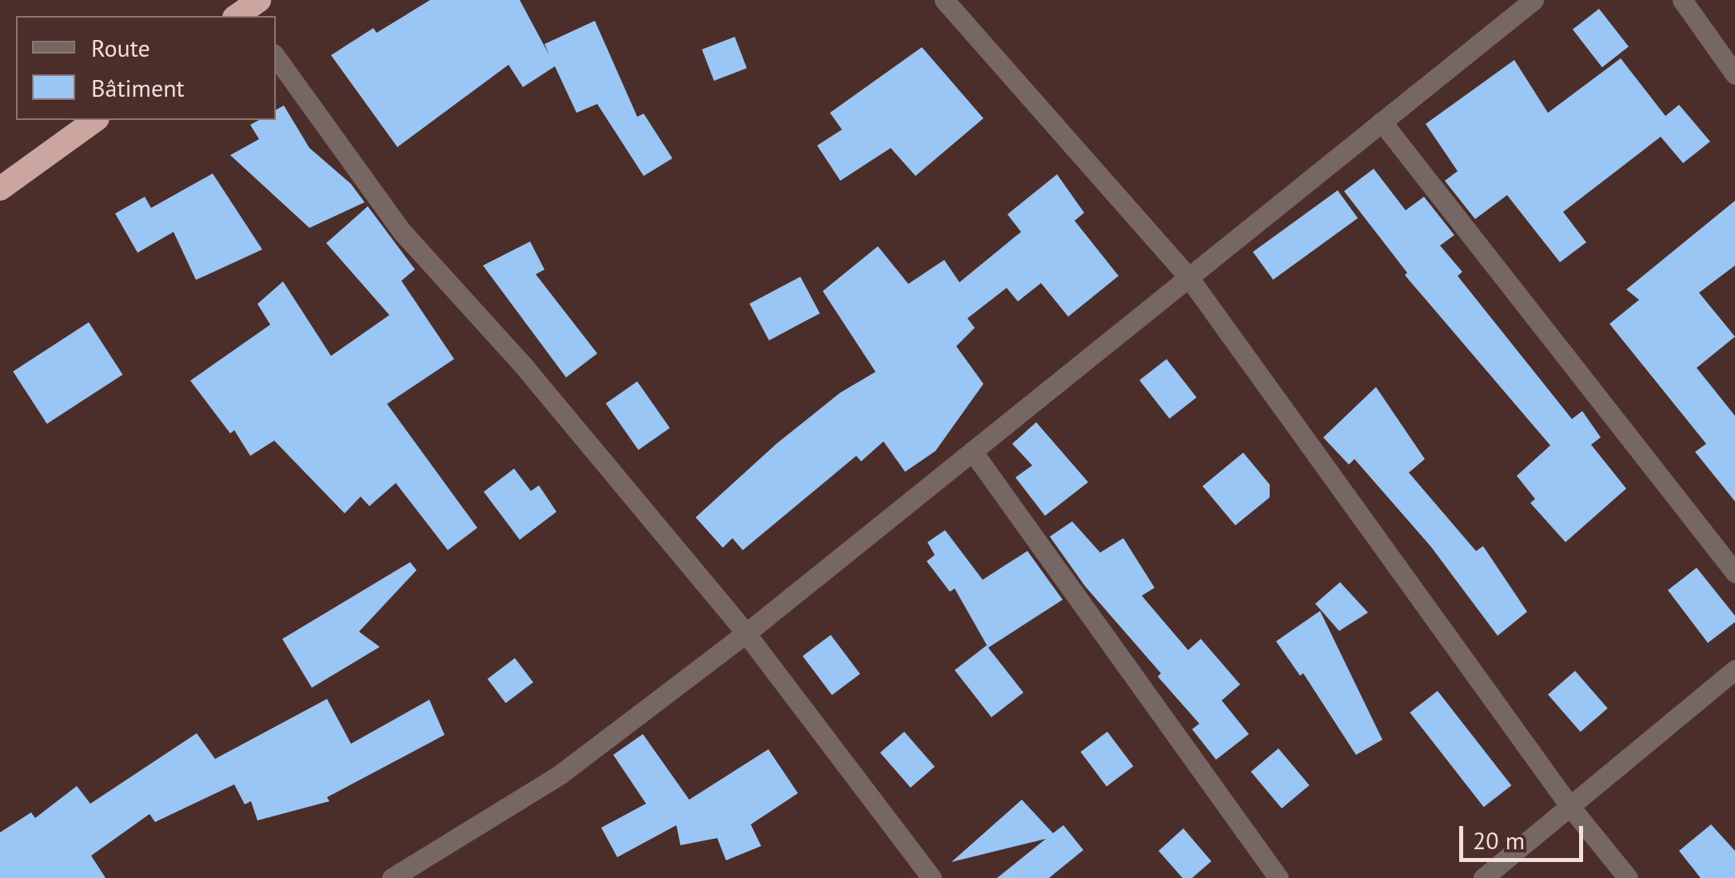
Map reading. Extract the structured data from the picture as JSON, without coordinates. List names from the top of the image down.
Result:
{
  "legend": ["Route", "Bâtiment"],
  "scale_bar": "20 m"
}
